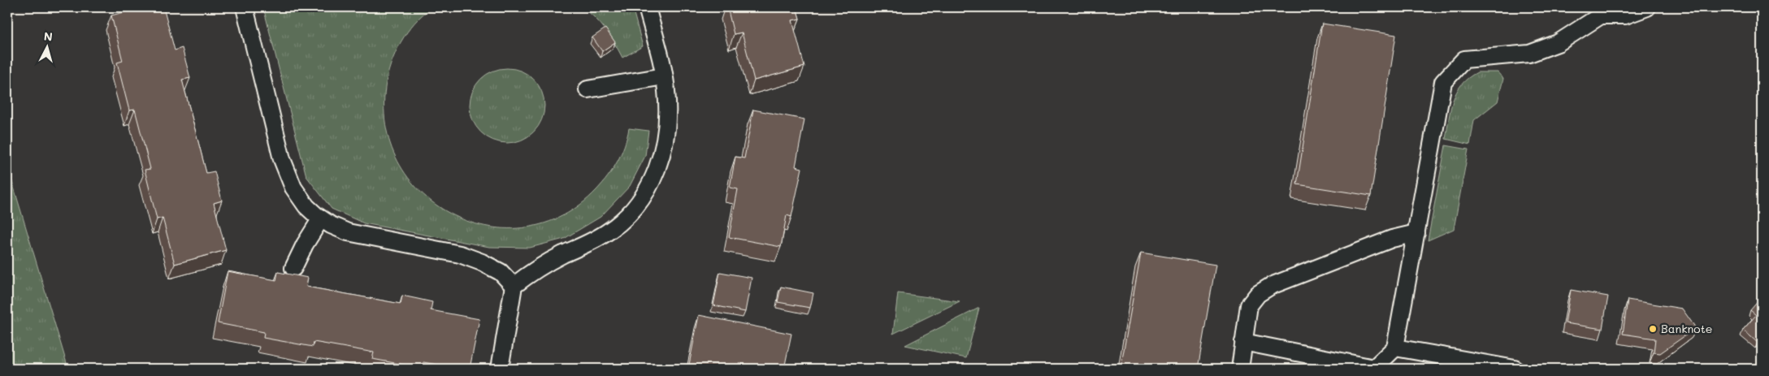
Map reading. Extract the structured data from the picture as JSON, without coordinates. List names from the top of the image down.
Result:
{
  "places": ["Banknote"],
  "north": "top"
}
